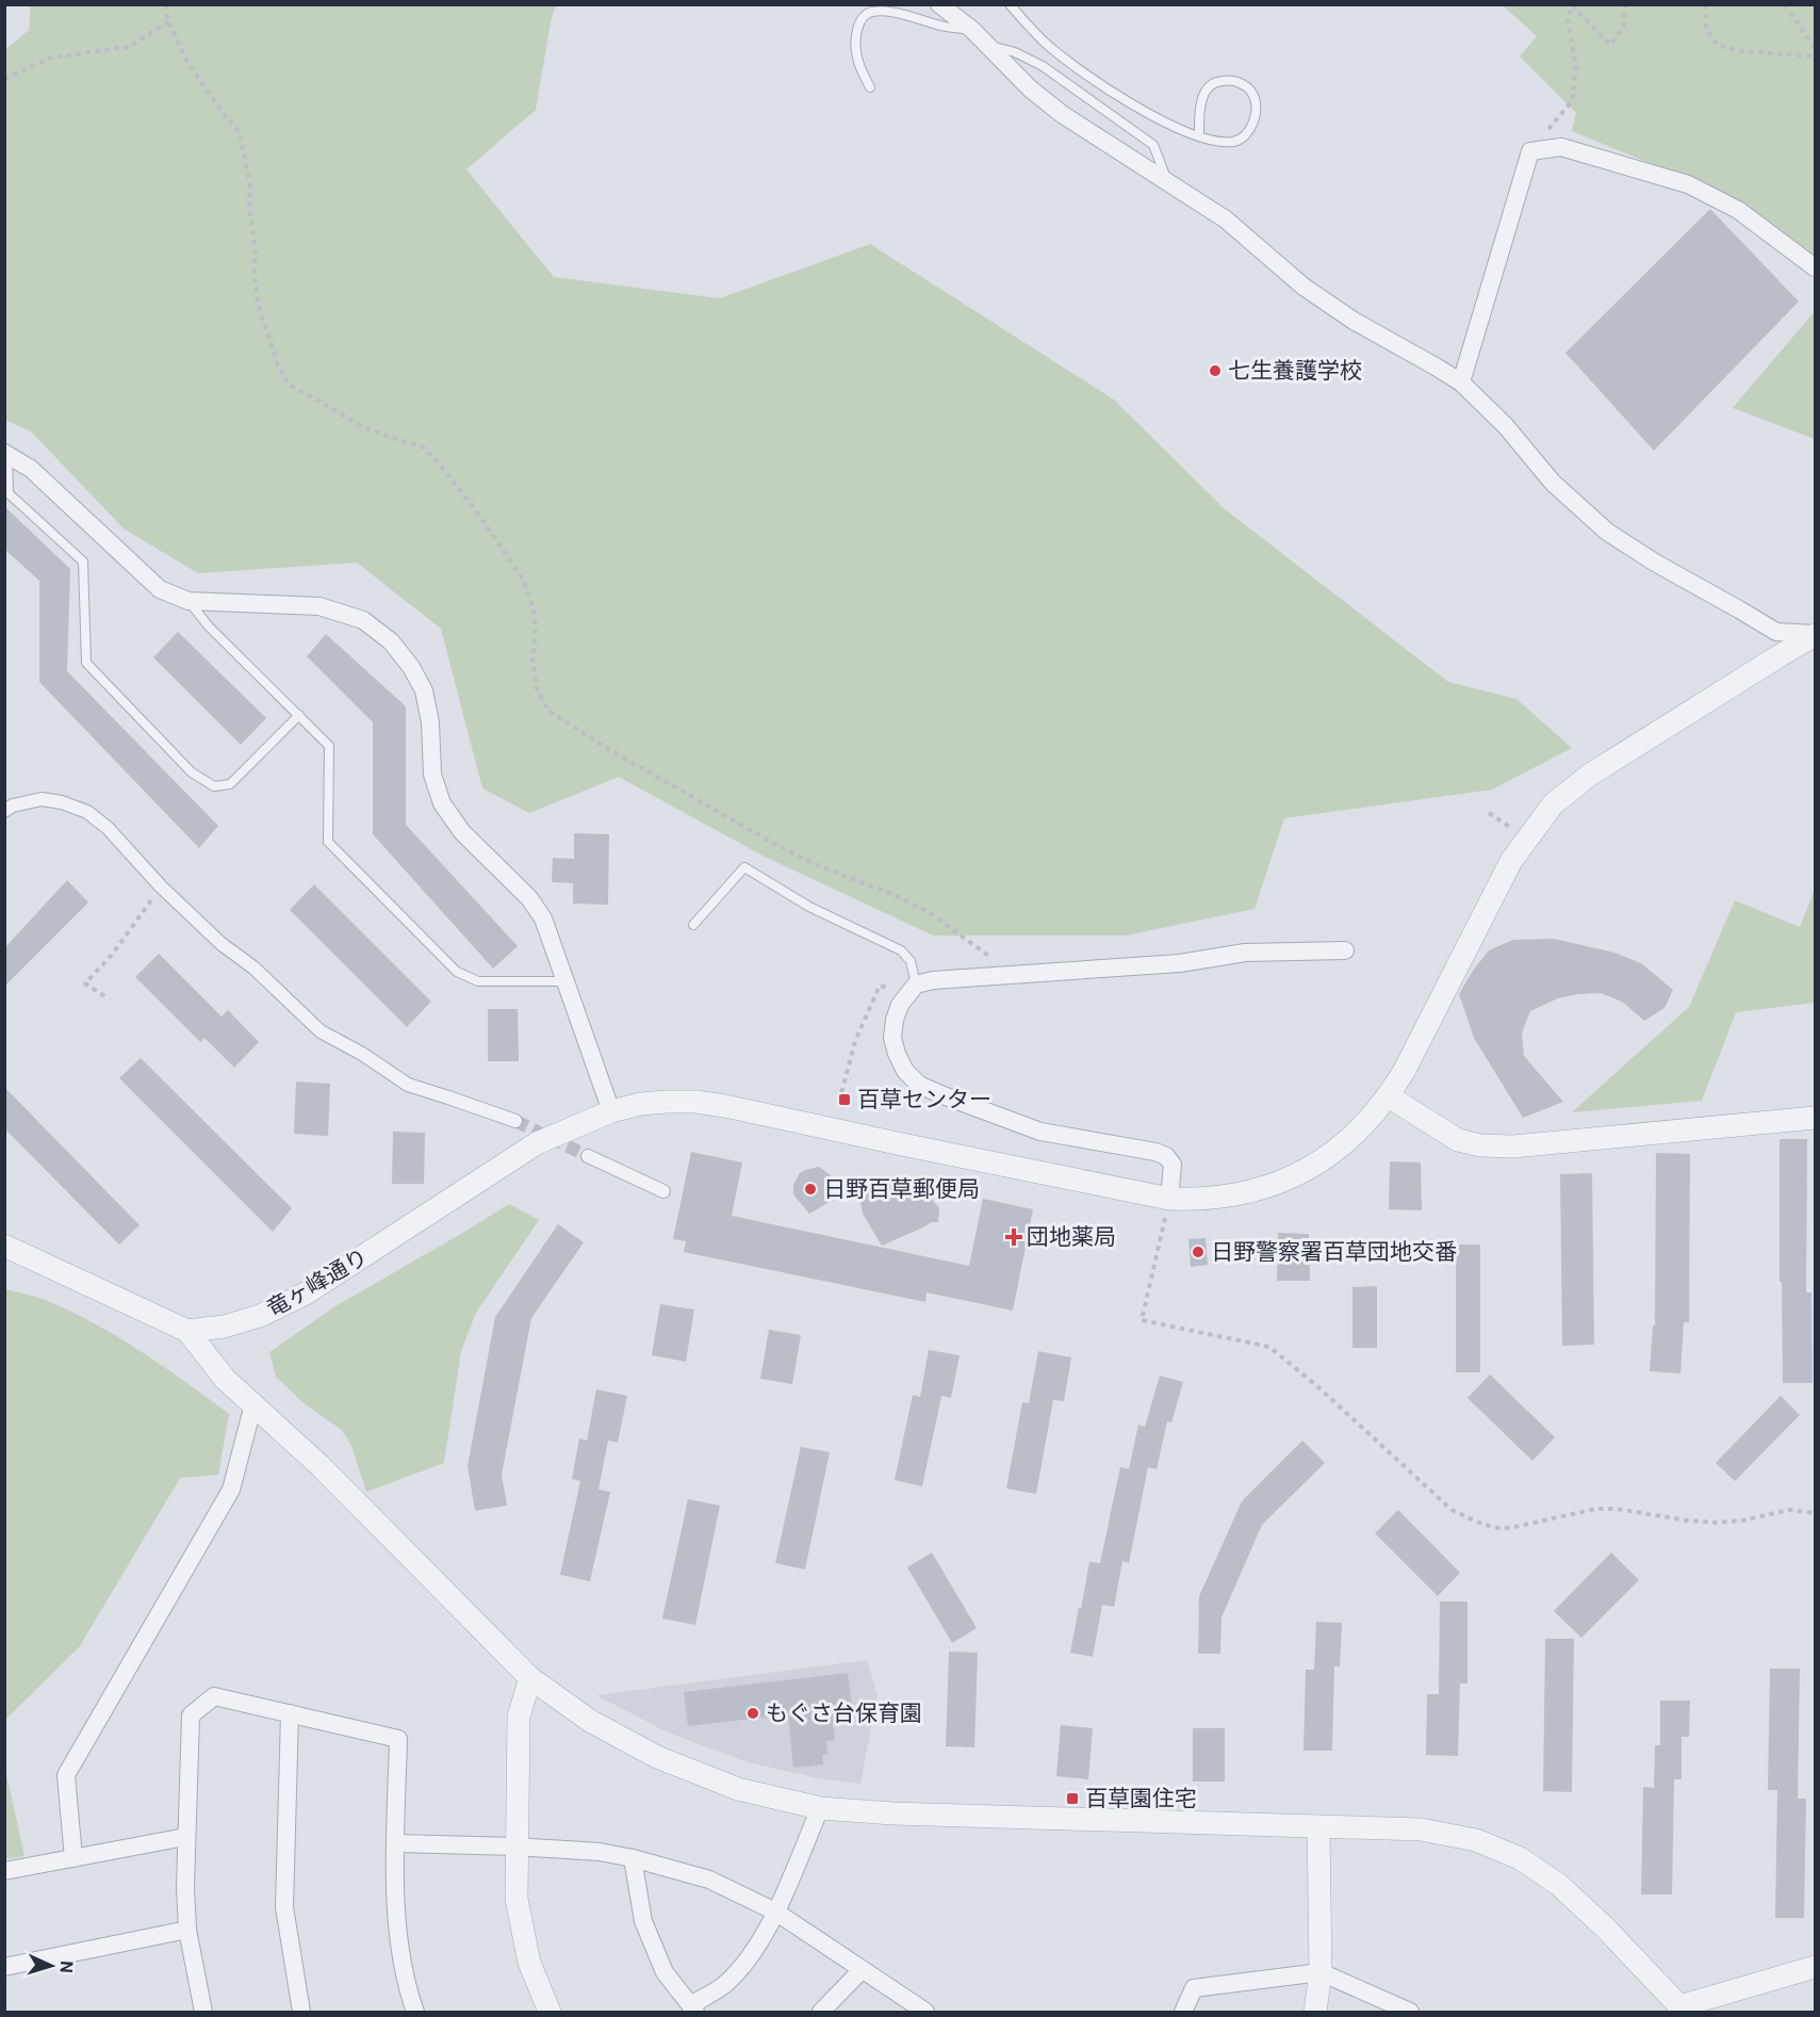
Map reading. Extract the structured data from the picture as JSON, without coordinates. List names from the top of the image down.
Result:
{
  "streets": {
    "street": ["竜ヶ峰通り"]
  },
  "places": {
    "other": [
      "七生養護学校",
      "日野百草郵便局",
      "日野警察署百草団地交番",
      "もぐさ台保育園"
    ],
    "transit": ["百草センター", "百草園住宅"],
    "health": ["団地薬局"]
  },
  "north": "right"
}
